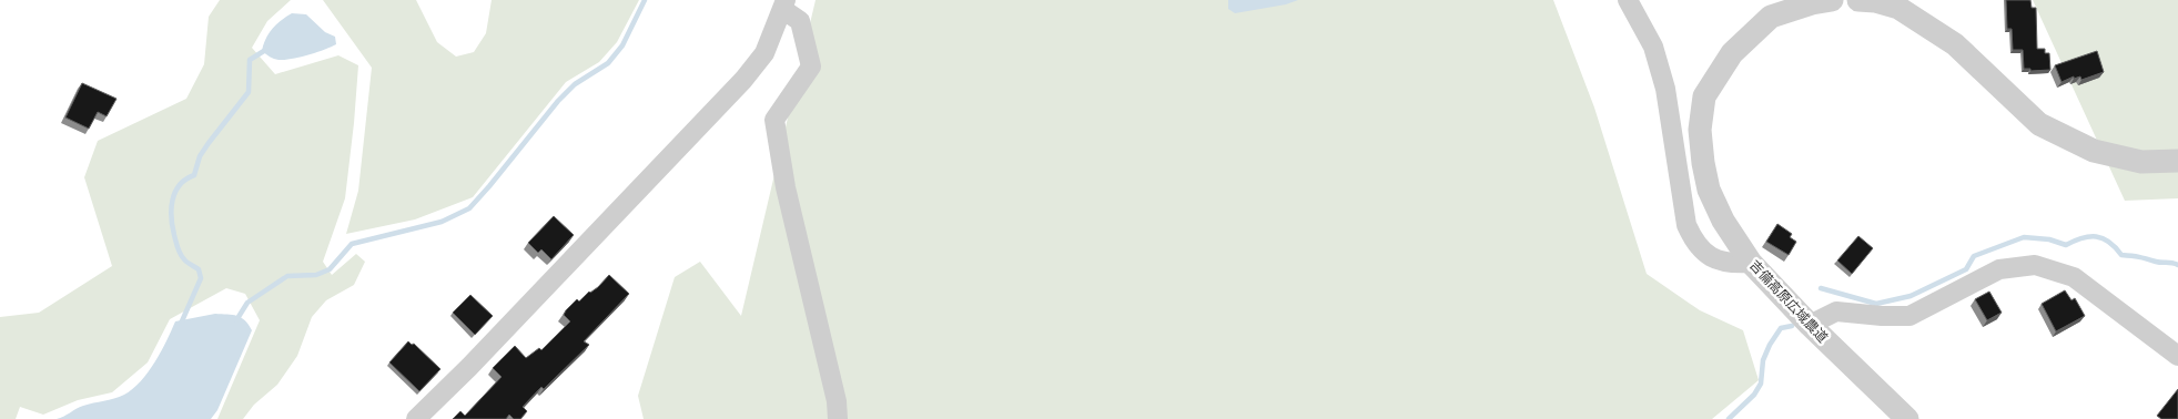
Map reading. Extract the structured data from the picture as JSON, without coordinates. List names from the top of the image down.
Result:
{
  "streets": {
    "street": ["吉備高原広域農道"]
  }
}
